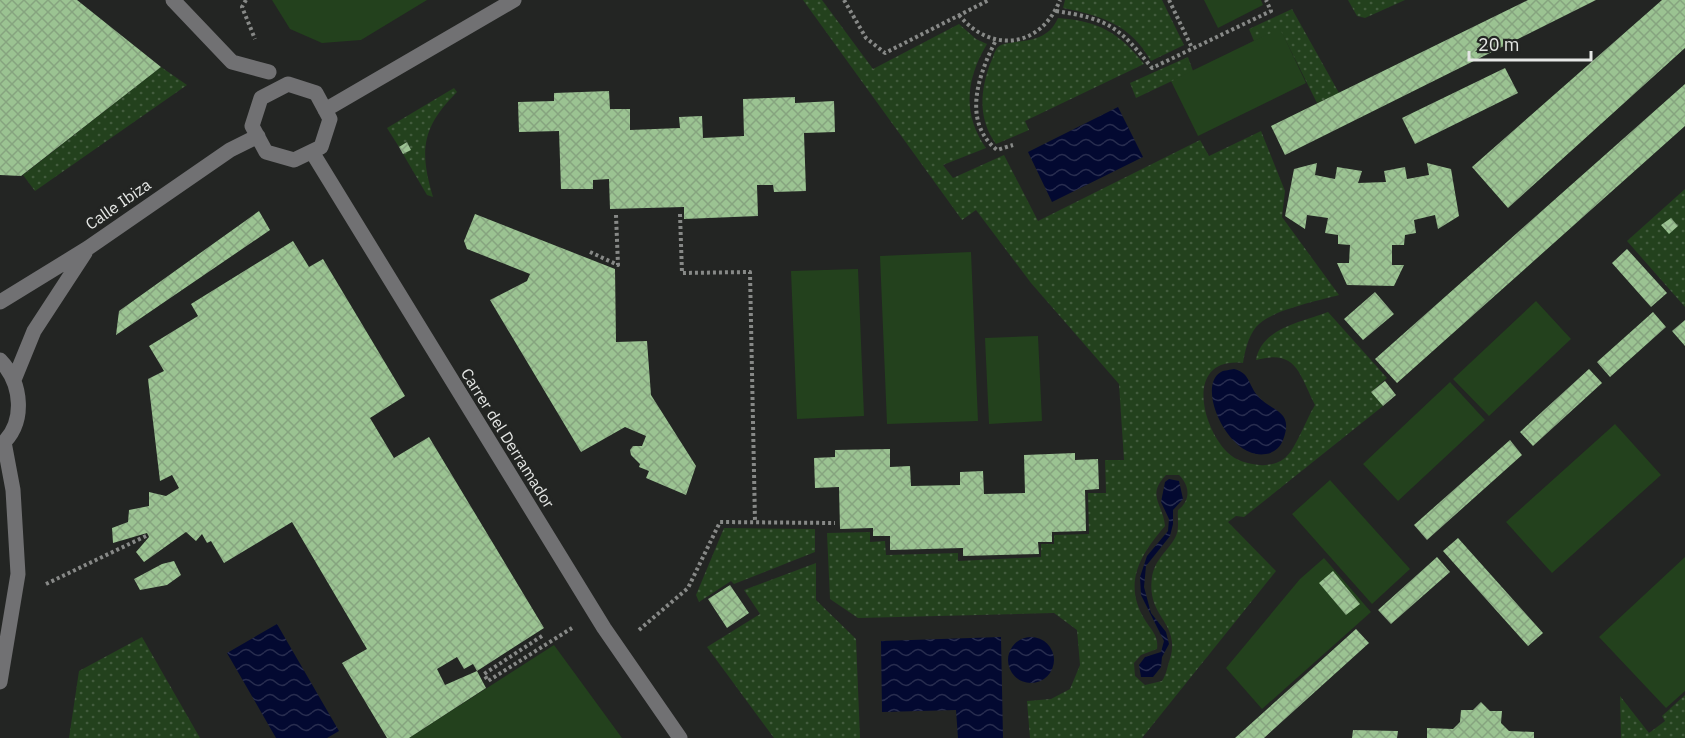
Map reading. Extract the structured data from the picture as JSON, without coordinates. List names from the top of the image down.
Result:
{
  "streets": {
    "street": ["Calle Ibiza", "Carrer del Derramador"]
  },
  "crossings": [
    ["Calle Ibiza", "Carrer del Derramador"]
  ],
  "scale_bar": "20 m"
}
